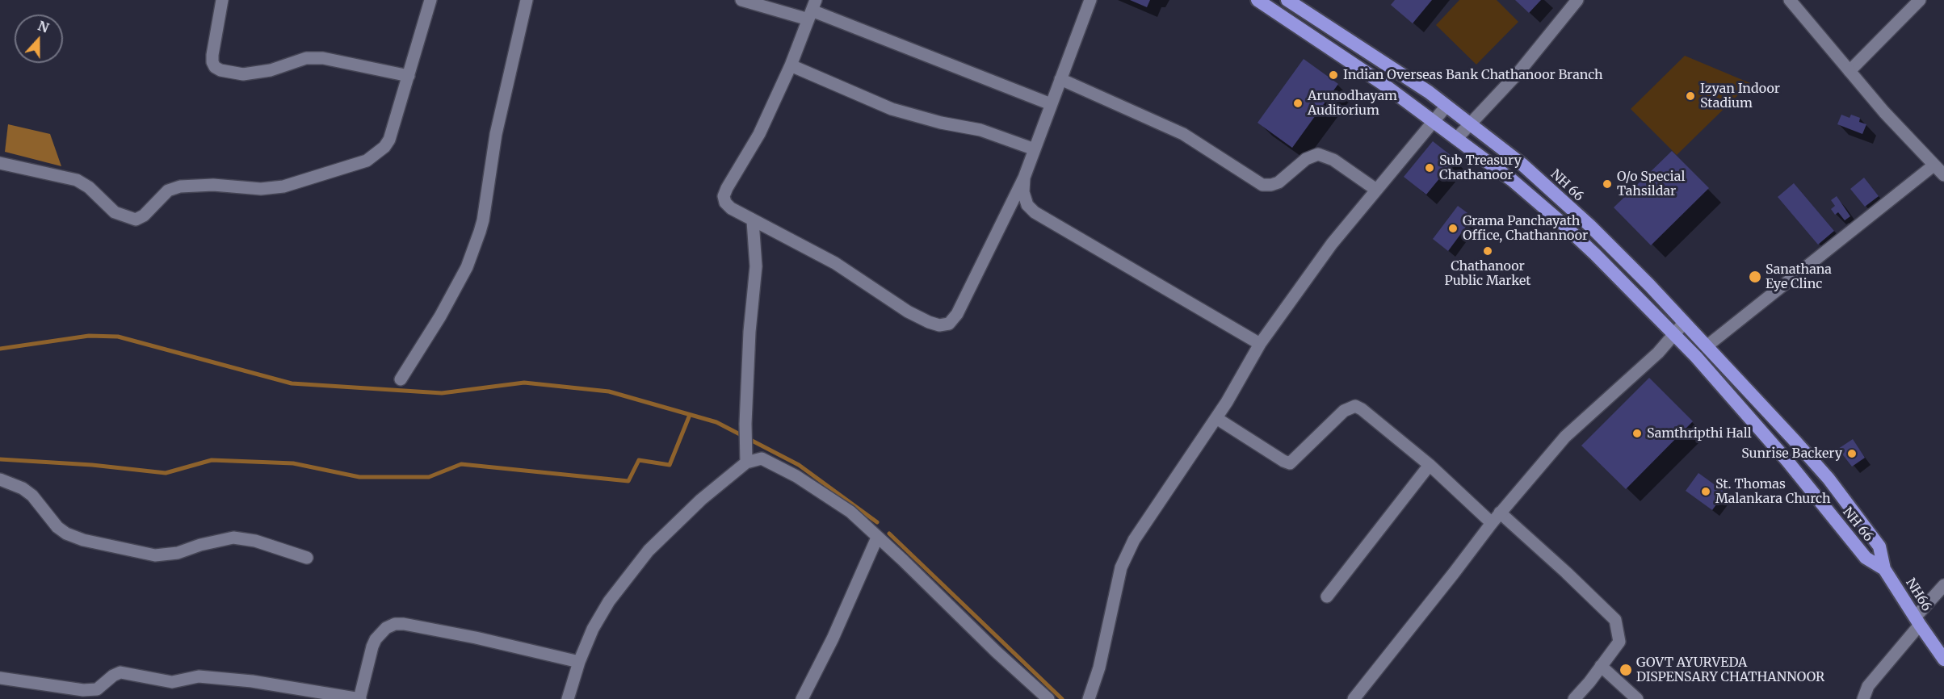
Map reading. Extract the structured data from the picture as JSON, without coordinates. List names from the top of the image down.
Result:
{
  "streets": {
    "highway": ["NH 66", "NH66"]
  },
  "crossings": [
    ["NH 66", "NH66"]
  ],
  "places": [
    "Indian Overseas Bank Chathanoor Branch",
    "Izyan Indoor Stadium",
    "Arunodhayam Auditorium",
    "Sub Treasury Chathanoor",
    "O/o Special Tahsildar",
    "Grama Panchayath Office, Chathannoor",
    "Chathanoor Public Market",
    "Sanathana Eye Clinc",
    "Samthripthi Hall",
    "Sunrise Backery",
    "St. Thomas Malankara Church",
    "GOVT AYURVEDA DISPENSARY CHATHANNOOR"
  ],
  "north": "top"
}
